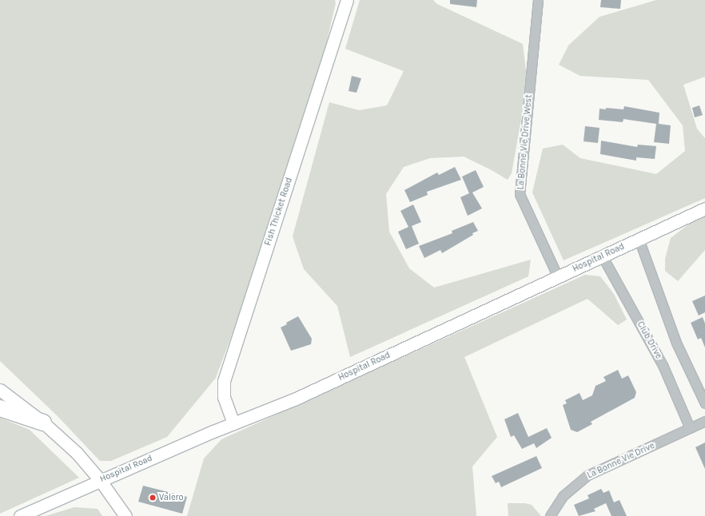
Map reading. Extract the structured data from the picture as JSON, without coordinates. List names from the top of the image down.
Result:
{
  "streets": {
    "street": [
      "La Bonne Vie Drive West",
      "Fish Thicket Road",
      "Hospital Road",
      "Club Drive",
      "La Bonne Vie Drive"
    ]
  },
  "crossings": [
    ["La Bonne Vie Drive West", "Hospital Road"],
    ["Fish Thicket Road", "Hospital Road"],
    ["Hospital Road", "Club Drive"],
    ["Club Drive", "La Bonne Vie Drive"]
  ],
  "places": ["Valero"]
}
